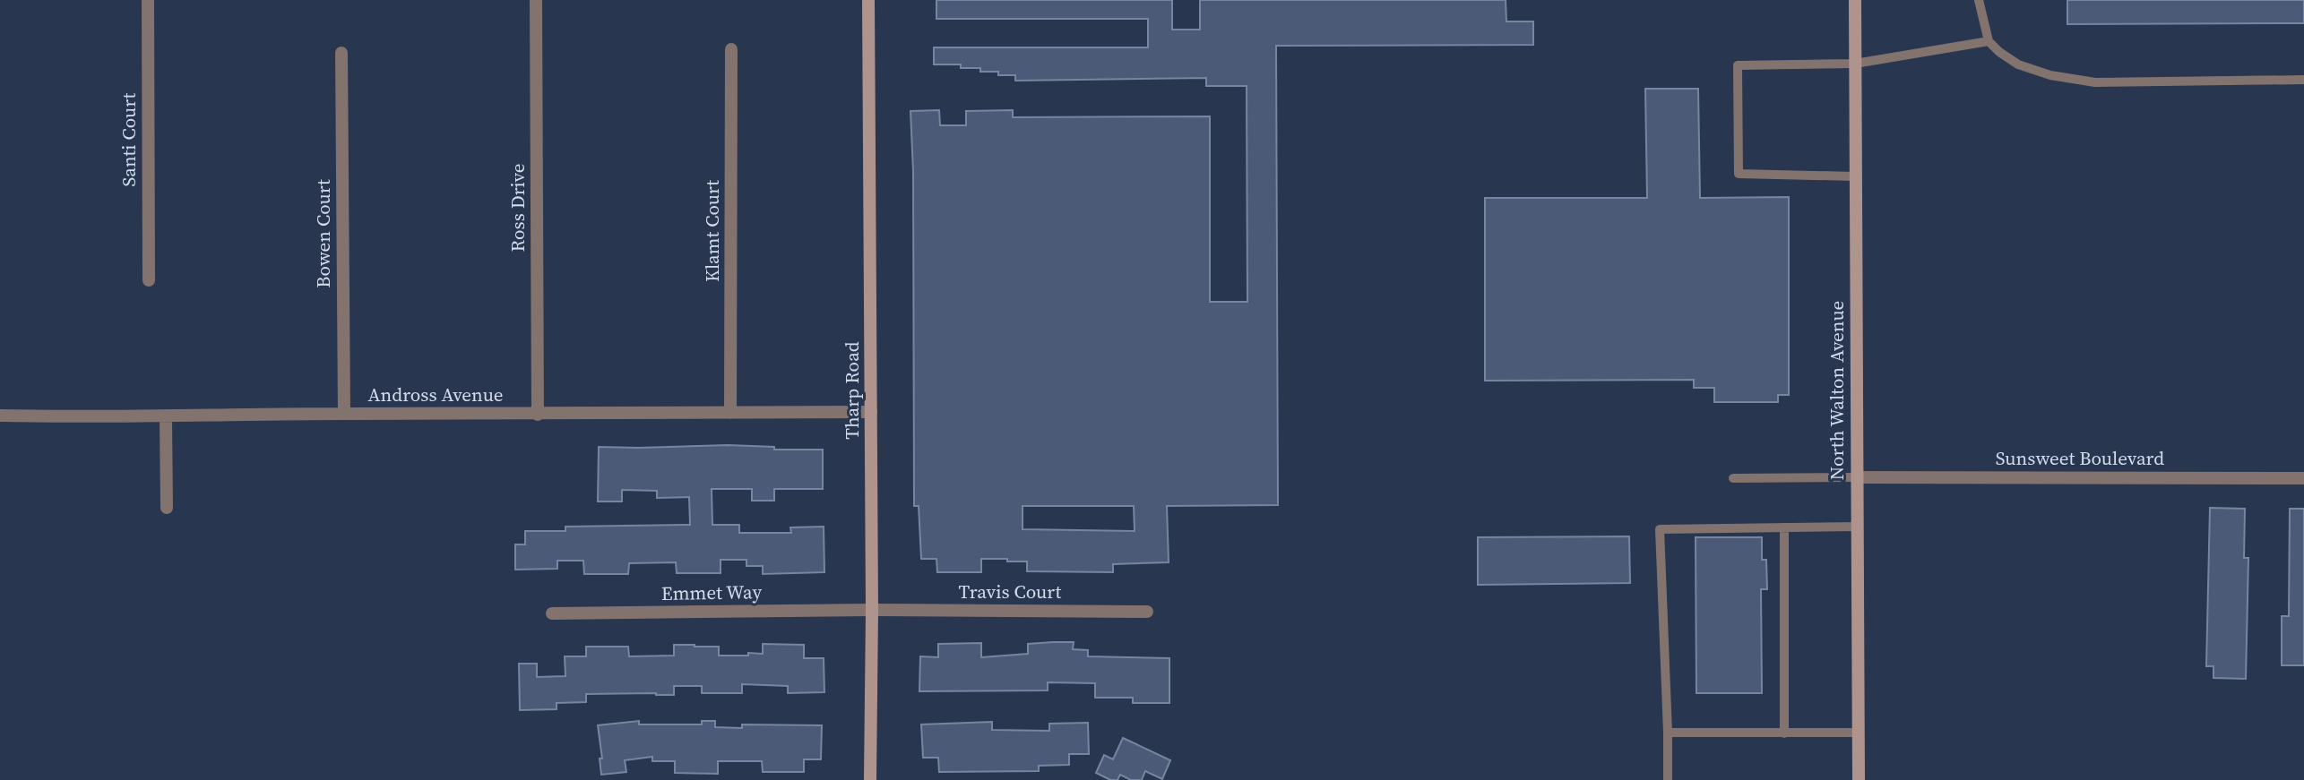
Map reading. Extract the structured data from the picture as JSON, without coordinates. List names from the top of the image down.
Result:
{
  "streets": {
    "main road": ["Tharp Road", "North Walton Avenue"],
    "street": [
      "Santi Court",
      "Ross Drive",
      "Klamt Court",
      "Bowen Court",
      "Andross Avenue",
      "Sunsweet Boulevard",
      "Travis Court",
      "Emmet Way"
    ]
  },
  "crossings": [
    ["Ross Drive", "Andross Avenue"],
    ["Klamt Court", "Andross Avenue"],
    ["Bowen Court", "Andross Avenue"],
    ["Tharp Road", "Andross Avenue"],
    ["Tharp Road", "Travis Court"],
    ["Tharp Road", "Emmet Way"],
    ["North Walton Avenue", "Sunsweet Boulevard"],
    ["Travis Court", "Emmet Way"]
  ]
}
